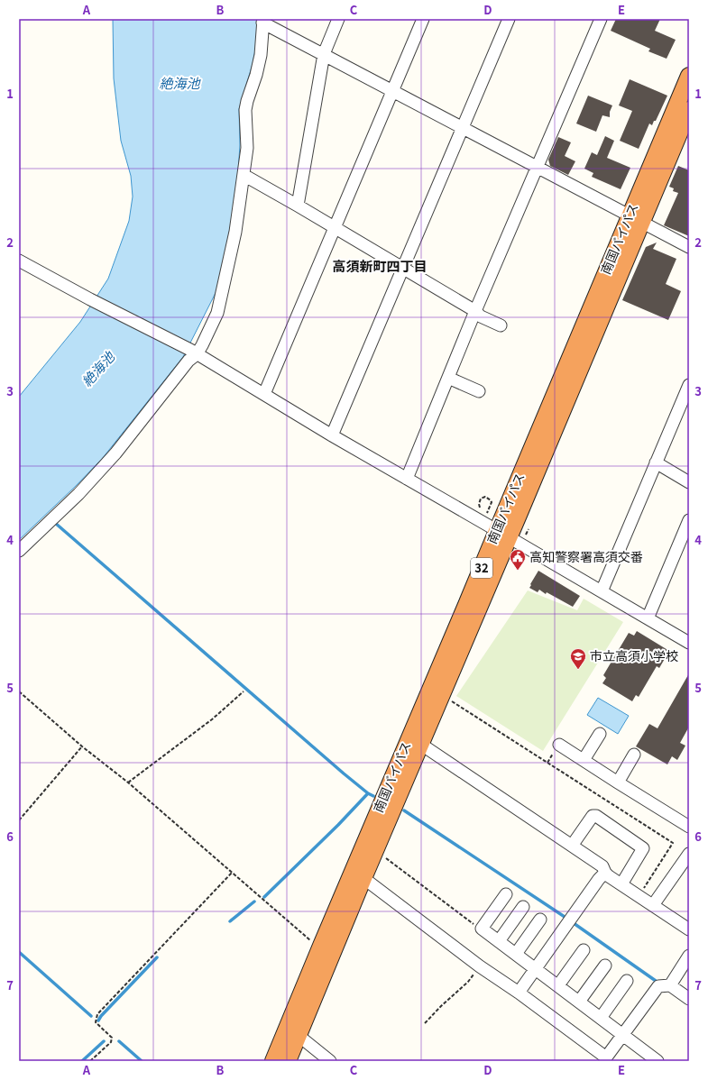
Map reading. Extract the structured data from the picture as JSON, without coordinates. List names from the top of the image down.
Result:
{
  "streets": {
    "highway": ["南国バイパス", "32"]
  },
  "districts": ["高須新町四丁目"],
  "water": ["絶海池"],
  "places": {
    "public building": ["高知警察署高須交番"],
    "school or university": ["市立高須小学校"]
  },
  "grid": {
    "columns": [
      "A",
      "B",
      "C",
      "D",
      "E"
    ],
    "rows": [
      "1",
      "2",
      "3",
      "4",
      "5",
      "6",
      "7"
    ]
  }
}
